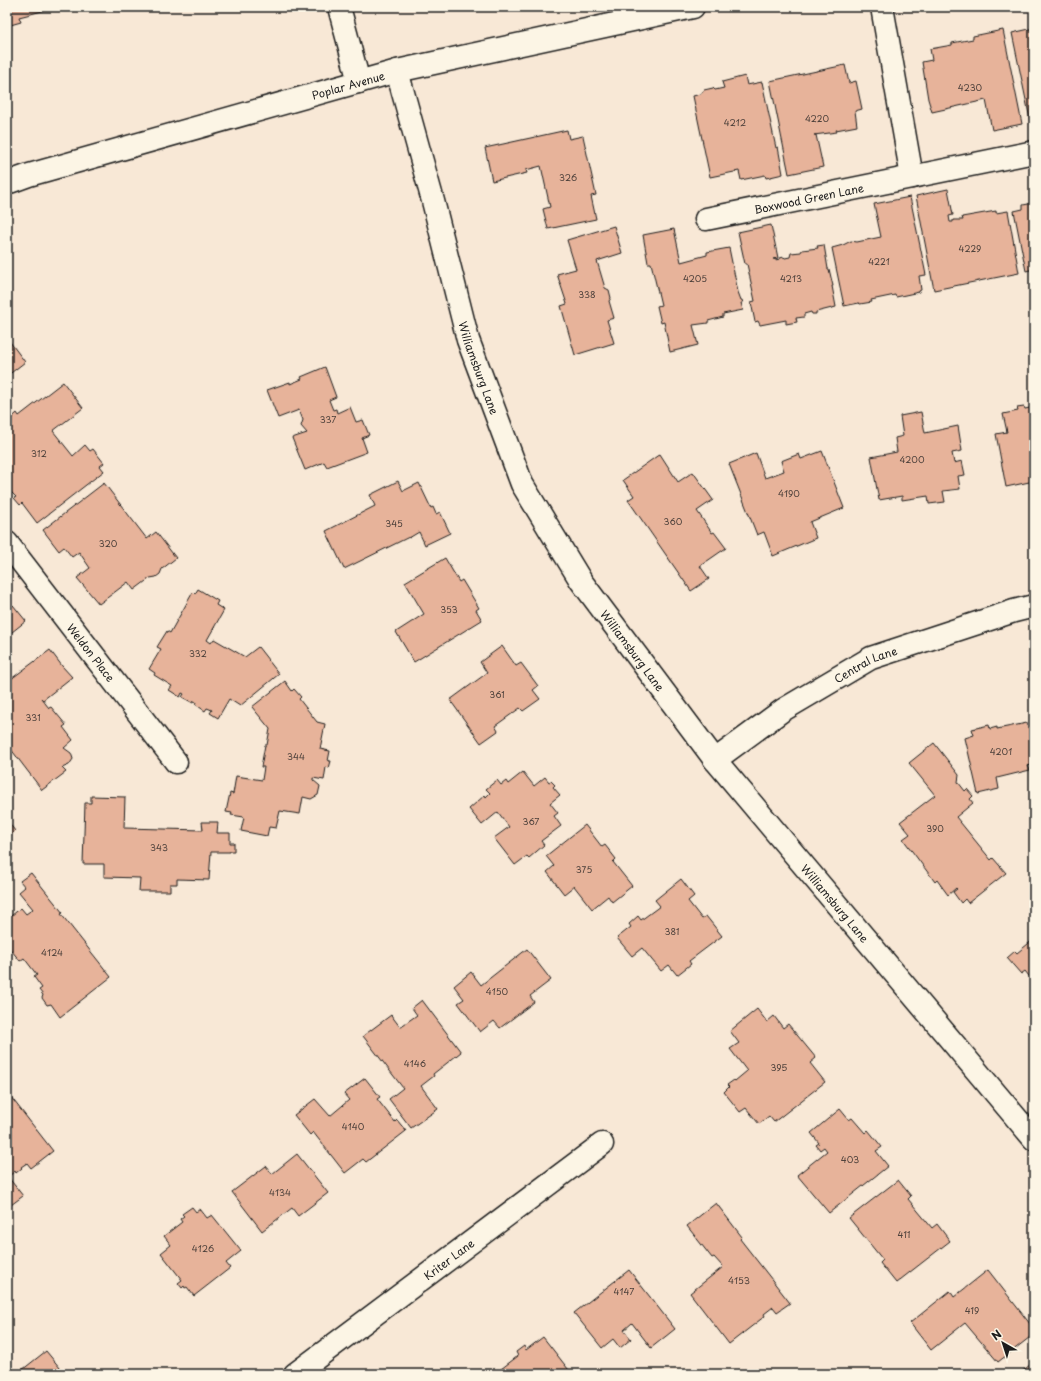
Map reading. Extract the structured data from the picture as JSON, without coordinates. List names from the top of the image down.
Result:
{
  "streets": {
    "street": [
      "Poplar Avenue",
      "Boxwood Green Lane",
      "Williamsburg Lane",
      "Weldon Place",
      "Central Lane",
      "Kriter Lane"
    ]
  },
  "crossings": [
    ["Poplar Avenue", "Williamsburg Lane"],
    ["Williamsburg Lane", "Central Lane"]
  ],
  "house_numbers": [
    "4230",
    "4220",
    "4212",
    "326",
    "4229",
    "4221",
    "4205",
    "4213",
    "338",
    "337",
    "312",
    "4200",
    "4190",
    "360",
    "345",
    "320",
    "353",
    "332",
    "361",
    "331",
    "4201",
    "344",
    "367",
    "390",
    "343",
    "375",
    "381",
    "4124",
    "4150",
    "4146",
    "395",
    "4140",
    "403",
    "4134",
    "411",
    "4126",
    "4153",
    "4147",
    "419"
  ],
  "north": "top left"
}
